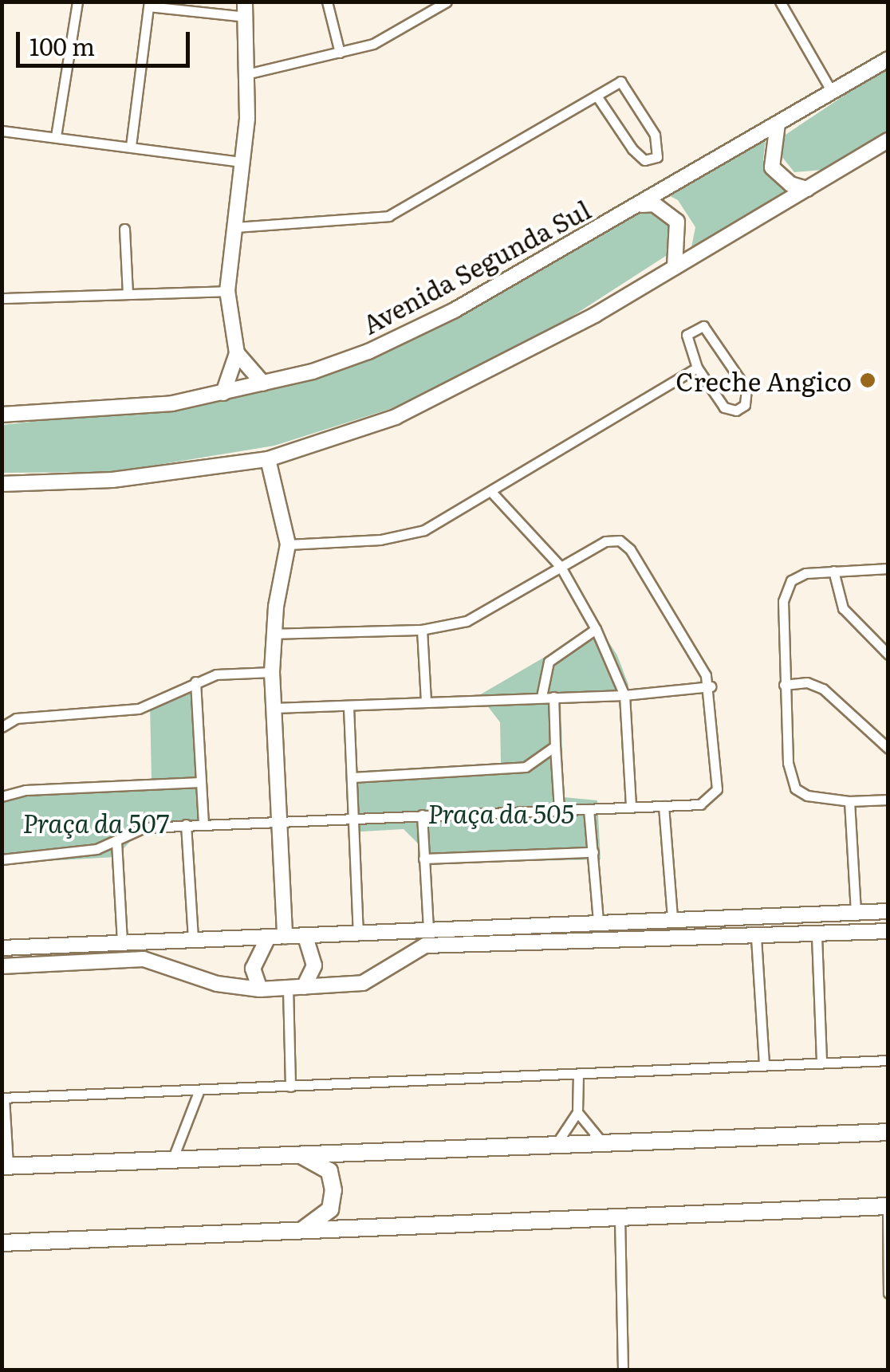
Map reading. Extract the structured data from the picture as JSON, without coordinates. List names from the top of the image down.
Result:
{
  "streets": {
    "street": ["Avenida Segunda Sul"]
  },
  "parks": ["Praça da 505", "Praça da 507"],
  "places": ["Creche Angico"],
  "scale_bar": "100 m"
}
